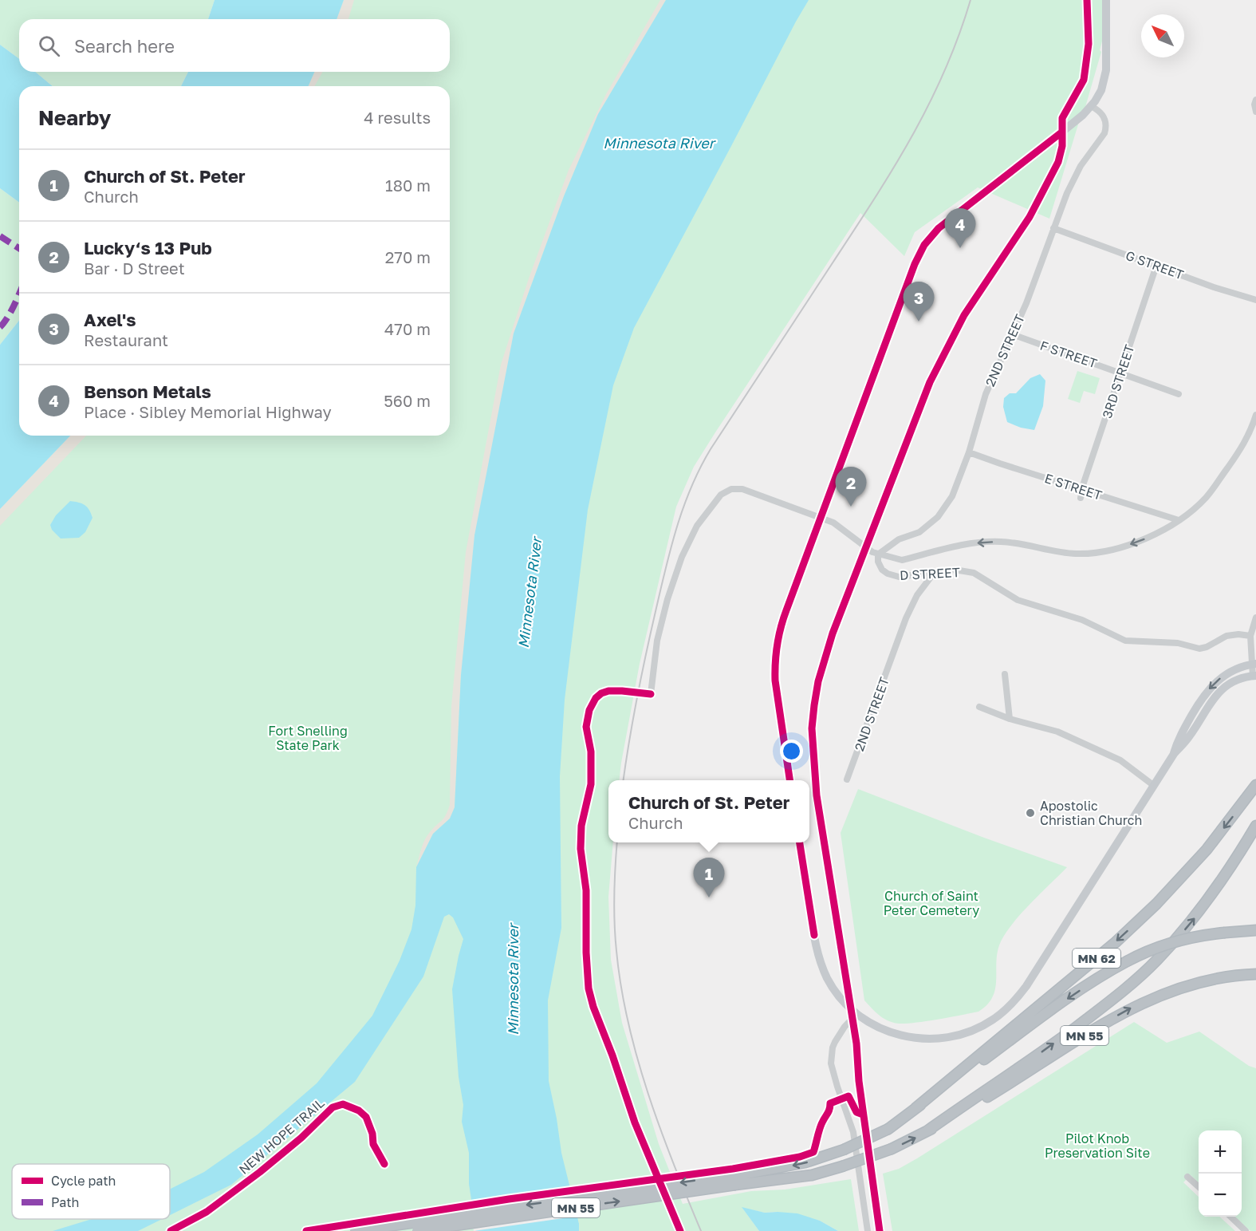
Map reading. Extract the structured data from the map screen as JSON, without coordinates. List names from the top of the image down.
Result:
{
  "streets": {
    "highway": ["MN 62", "MN 55"],
    "street": [
      "G STREET",
      "2ND STREET",
      "F STREET",
      "3RD STREET",
      "E STREET",
      "D STREET"
    ],
    "cycle path": ["NEW HOPE TRAIL"]
  },
  "crossings": [
    ["G STREET", "2ND STREET"],
    ["G STREET", "3RD STREET"],
    ["2ND STREET", "F STREET"],
    ["2ND STREET", "E STREET"],
    ["2ND STREET", "D STREET"],
    ["F STREET", "3RD STREET"],
    ["3RD STREET", "E STREET"],
    ["MN 62", "MN 55"]
  ],
  "water": ["Minnesota River"],
  "parks": ["Fort Snelling State Park", "Church of Saint Peter Cemetery", "Pilot Knob Preservation Site"],
  "places": ["Apostolic Christian Church"],
  "legend": ["Cycle path", "Path"],
  "north": "top left",
  "page": {
    "search": "Search here",
    "heading": ["Nearby", "4 results"],
    "list": [
      {
        "mark": "1",
        "name": "Church of St. Peter",
        "note": "Church",
        "value": "180 m"
      },
      {
        "mark": "2",
        "name": "Lucky‘s 13 Pub",
        "note": "Bar · D Street",
        "value": "270 m"
      },
      {
        "mark": "3",
        "name": "Axel's",
        "note": "Restaurant",
        "value": "470 m"
      },
      {
        "mark": "4",
        "name": "Benson Metals",
        "note": "Place · Sibley Memorial Highway",
        "value": "560 m"
      }
    ],
    "pins": [
      "4",
      "3",
      "2",
      "1"
    ],
    "popup": ["Church of St. Peter", "Church"],
    "map_buttons": ["+", "−"]
  }
}
